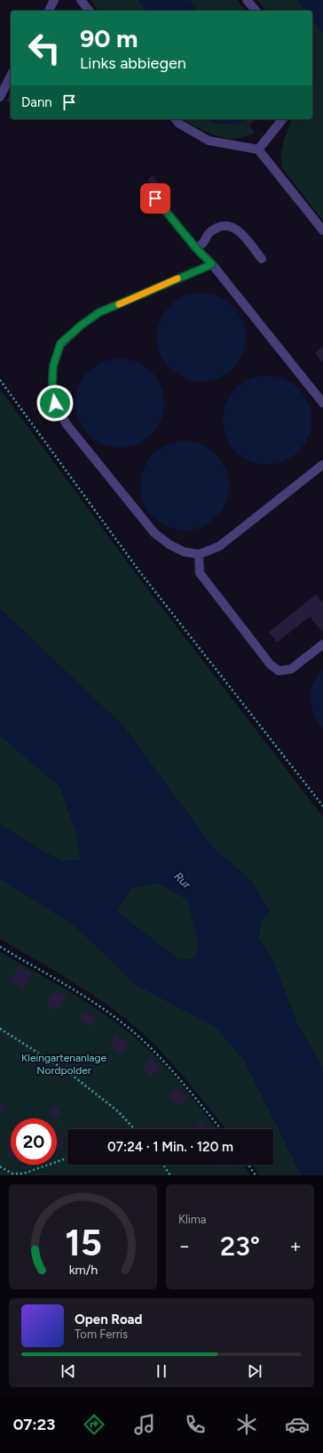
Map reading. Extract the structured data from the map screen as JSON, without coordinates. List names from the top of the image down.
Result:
{
  "water": ["Rur"],
  "parks": ["Kleingartenanlage Nordpolder"],
  "page": {
    "turn": ["90 m", "Links abbiegen"],
    "then": "Dann",
    "limit": "20",
    "trip": "07:24 · 1 Min. · 120 m",
    "tile": "Klima",
    "heat": ["−", "23°", "+"],
    "song": ["Open Road", "Tom Ferris"],
    "tabs": "07:23",
    "gauge": ["15", "km/h"]
  }
}
